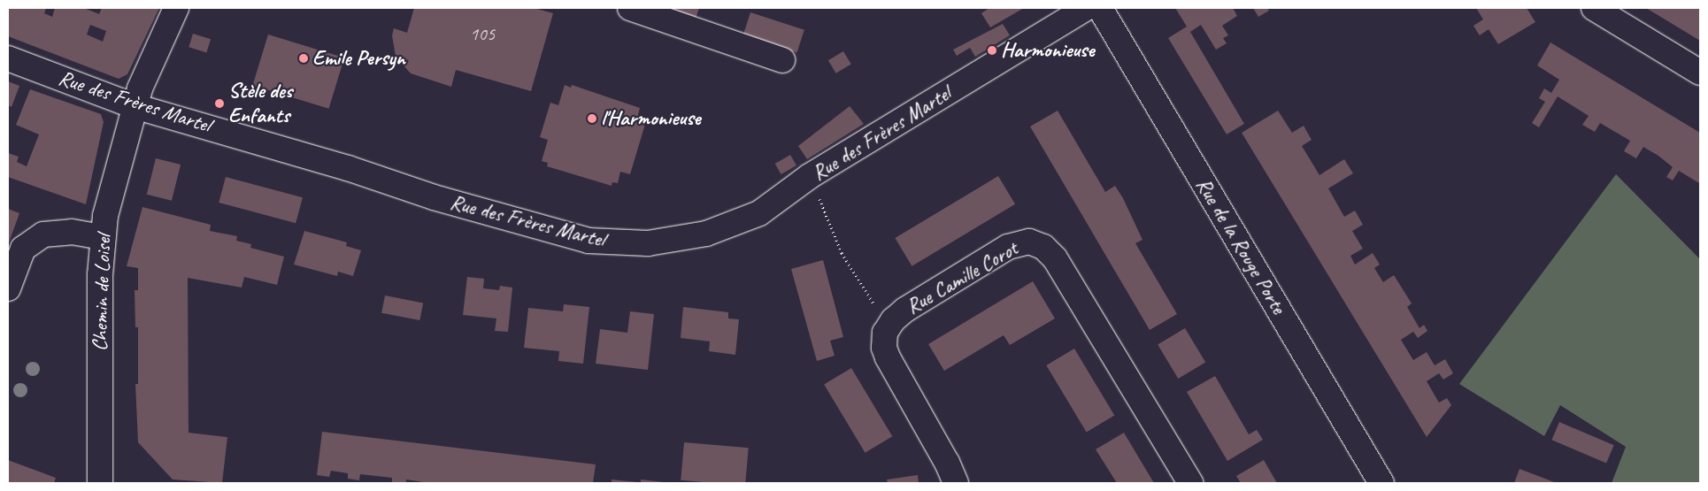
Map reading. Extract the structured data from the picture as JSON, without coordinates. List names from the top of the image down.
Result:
{
  "streets": {
    "street": [
      "Rue des Frères Martel",
      "Rue de la Rouge Porte",
      "Rue Camille Corot",
      "Chemin de Loisel"
    ]
  },
  "crossings": [
    ["Rue des Frères Martel", "Chemin de Loisel"]
  ],
  "places": [
    "Harmonieuse",
    "Emile Persyn",
    "Stèle des Enfants",
    "l'Harmonieuse"
  ],
  "house_numbers": ["105"]
}
